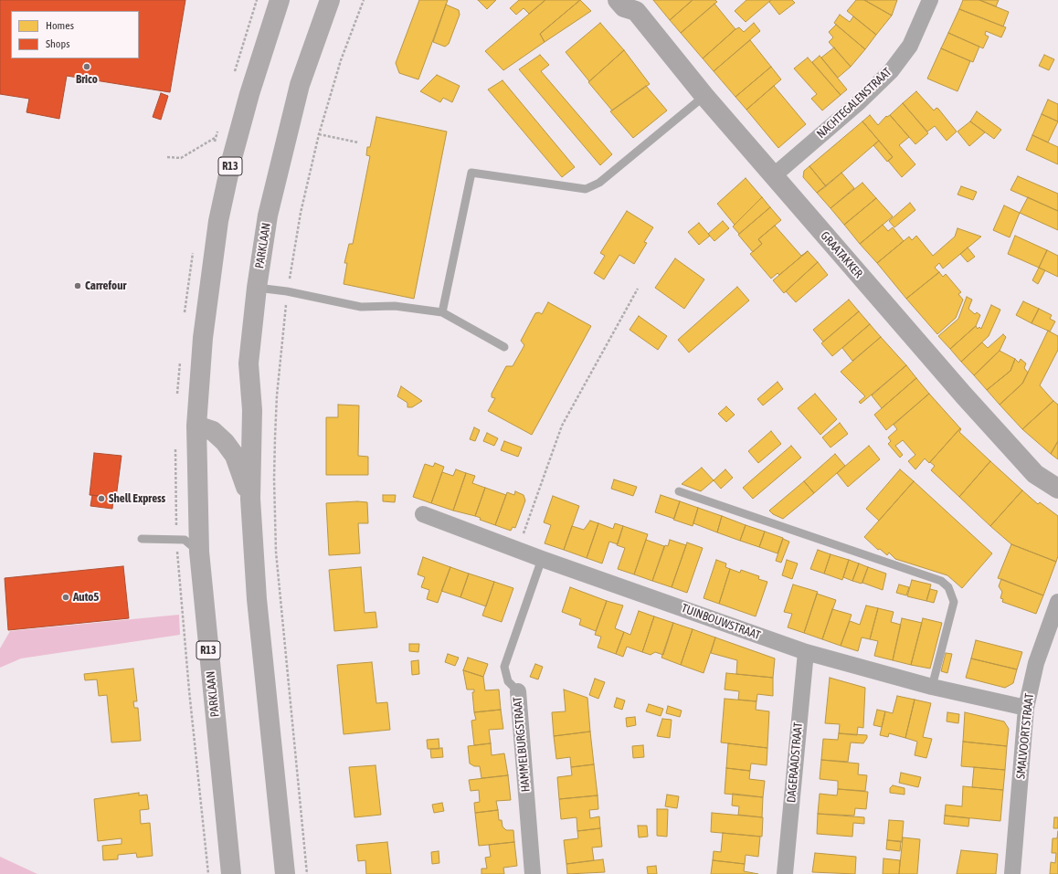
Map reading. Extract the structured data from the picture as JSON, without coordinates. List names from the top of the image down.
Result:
{
  "streets": {
    "main road": ["R13", "PARKLAAN"],
    "street": [
      "NACHTEGALENSTRAAT",
      "GRAATAKKER",
      "TUINBOUWSTRAAT",
      "SMALVOORTSTRAAT",
      "HAMMELBURGSTRAAT",
      "DAGERAADSTRAAT"
    ]
  },
  "crossings": [
    ["NACHTEGALENSTRAAT", "GRAATAKKER"],
    ["TUINBOUWSTRAAT", "SMALVOORTSTRAAT"],
    ["TUINBOUWSTRAAT", "HAMMELBURGSTRAAT"],
    ["TUINBOUWSTRAAT", "DAGERAADSTRAAT"]
  ],
  "places": [
    "Brico",
    "Carrefour",
    "Shell Express",
    "Auto5"
  ],
  "legend": ["Homes", "Shops"]
}
